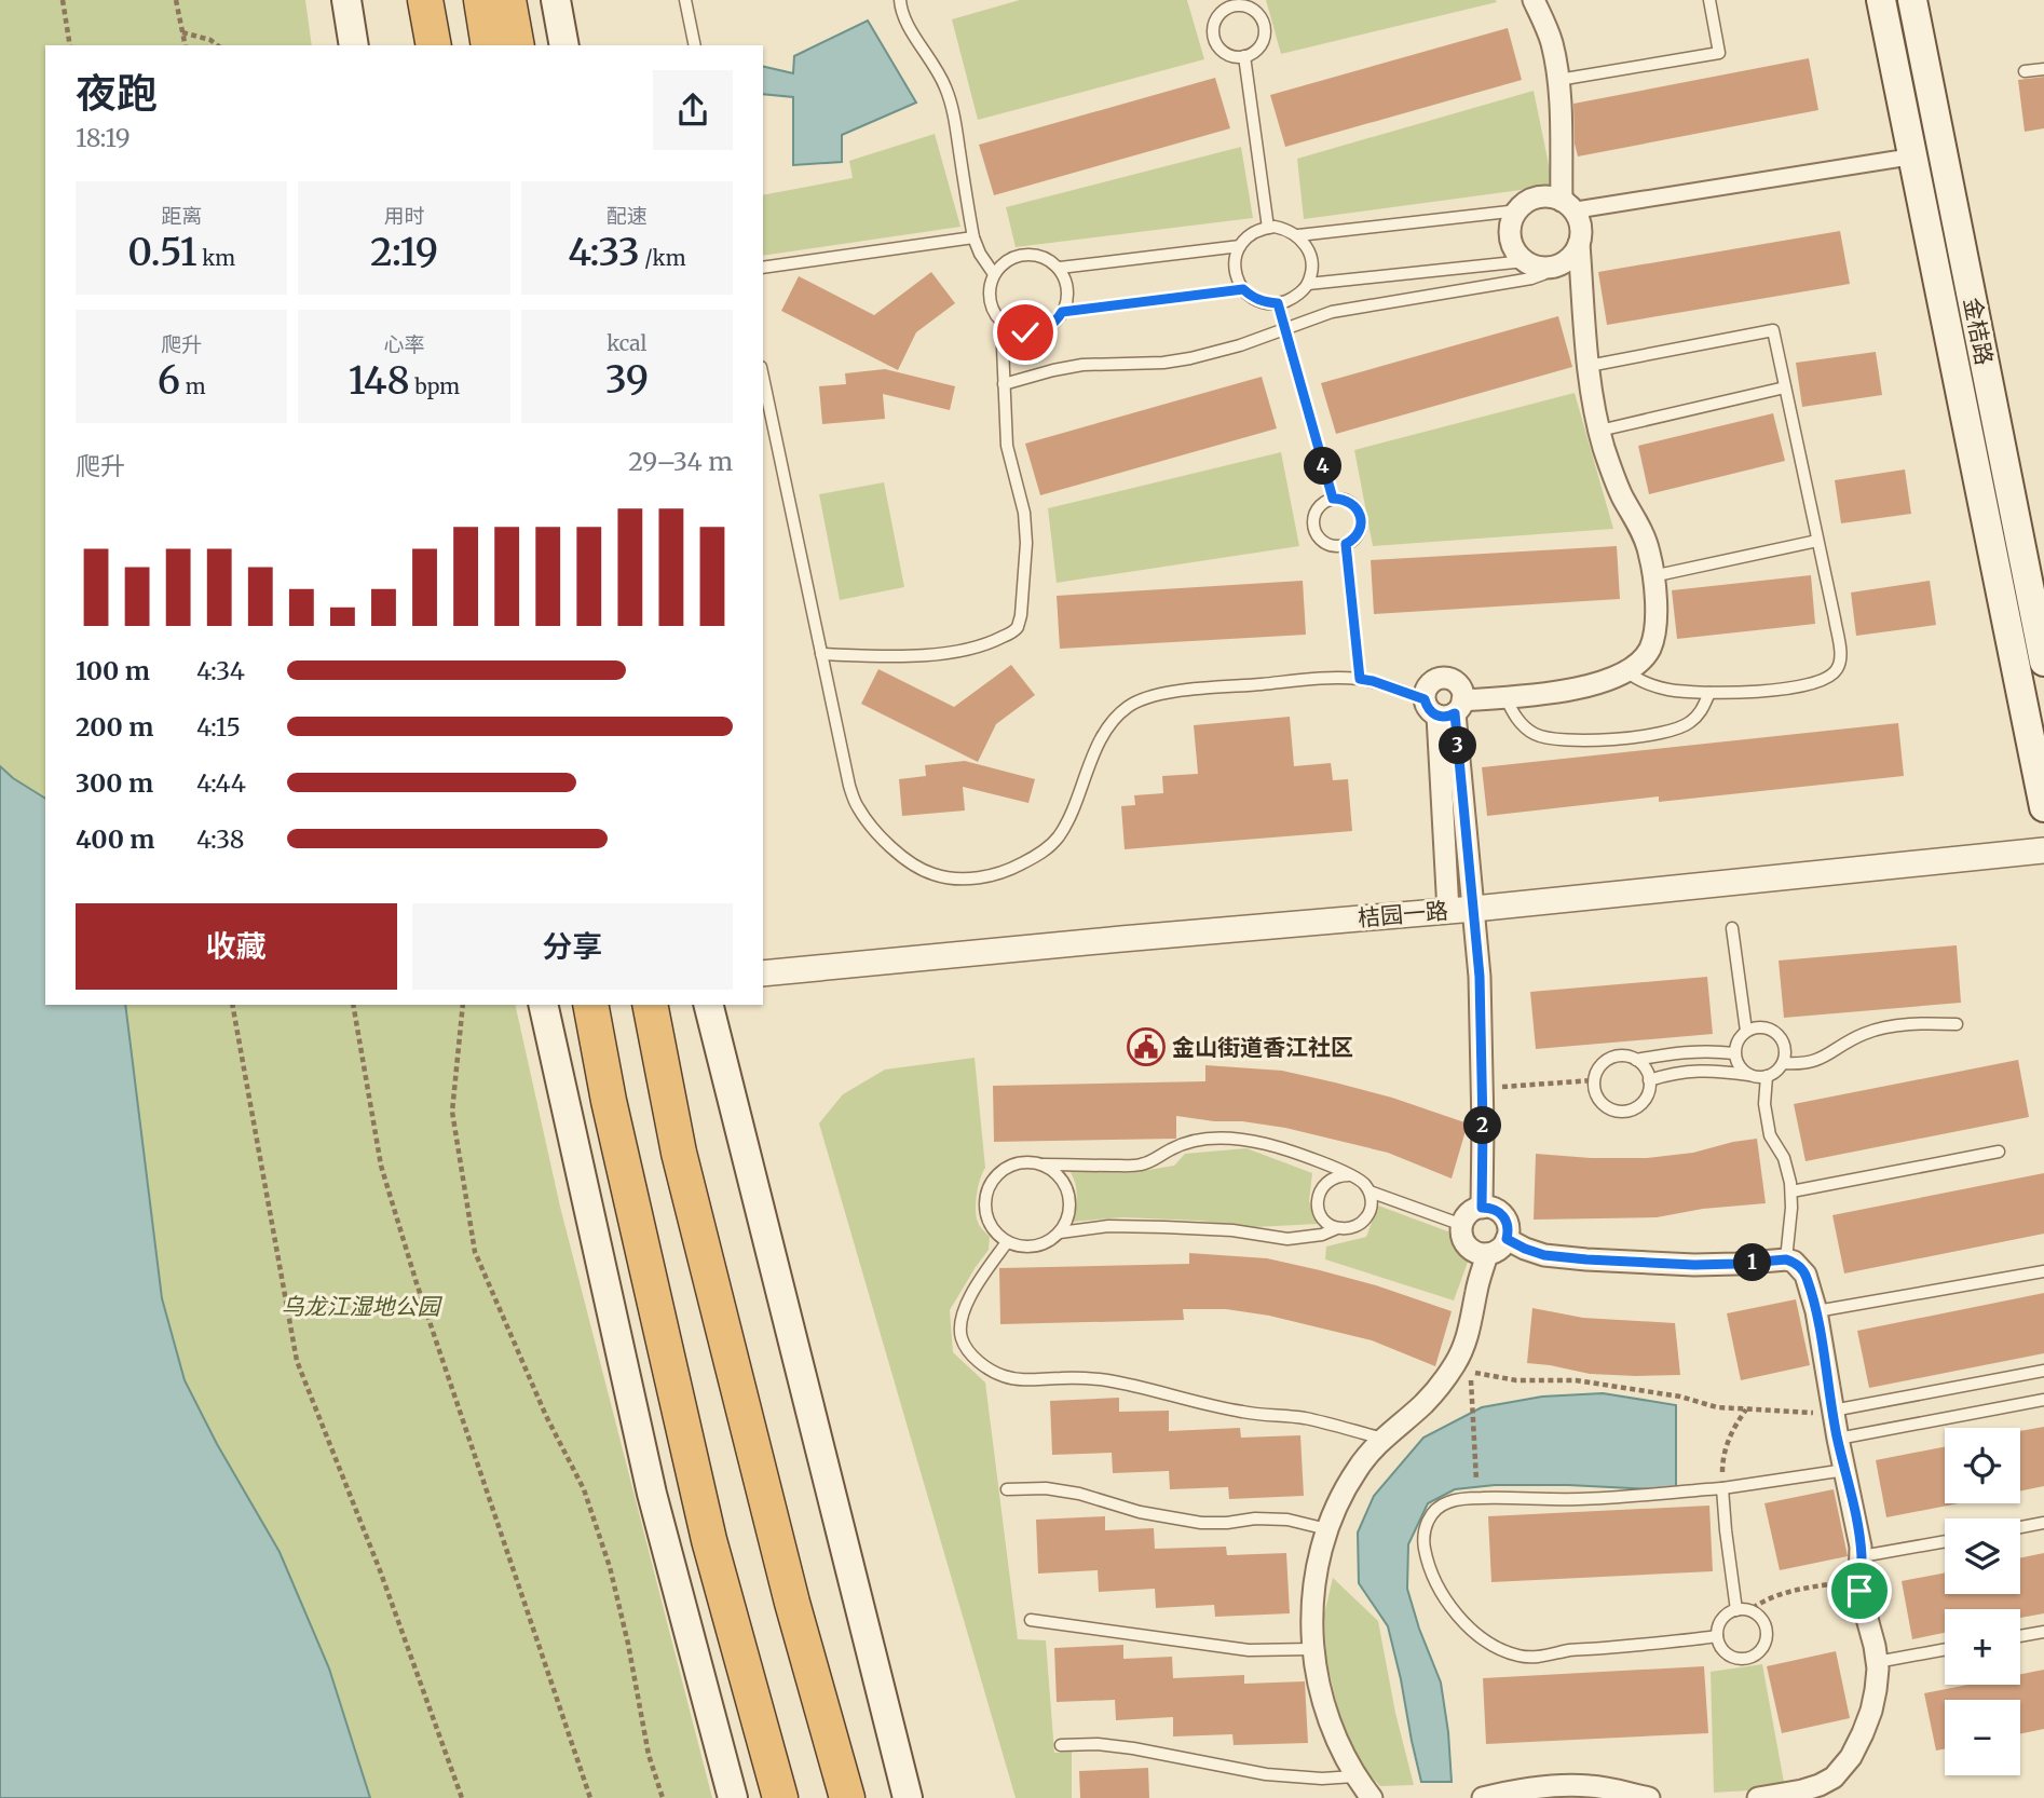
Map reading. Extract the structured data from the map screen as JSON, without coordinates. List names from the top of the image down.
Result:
{
  "streets": {
    "main road": ["金桔路"],
    "street": ["桔园一路"]
  },
  "parks": ["乌龙江湿地公园"],
  "places": {
    "public building": ["金山街道香江社区"]
  },
  "page": {
    "heading": ["夜跑", "18:19"],
    "stats": [
      ["距离", "0.51 km"],
      ["用时", "2:19"],
      ["配速", "4:33 /km"],
      ["爬升", "6 m"],
      ["心率", "148 bpm"],
      ["kcal", "39"]
    ],
    "chart": ["爬升", "29–34 m"],
    "pins": [
      "4",
      "3",
      "2",
      "1"
    ],
    "list": [
      {
        "name": "100 m",
        "note": "4:34"
      },
      {
        "name": "200 m",
        "note": "4:15"
      },
      {
        "name": "300 m",
        "note": "4:44"
      },
      {
        "name": "400 m",
        "note": "4:38"
      }
    ],
    "buttons": ["收藏", "分享"],
    "map_buttons": ["+", "−"]
  }
}
